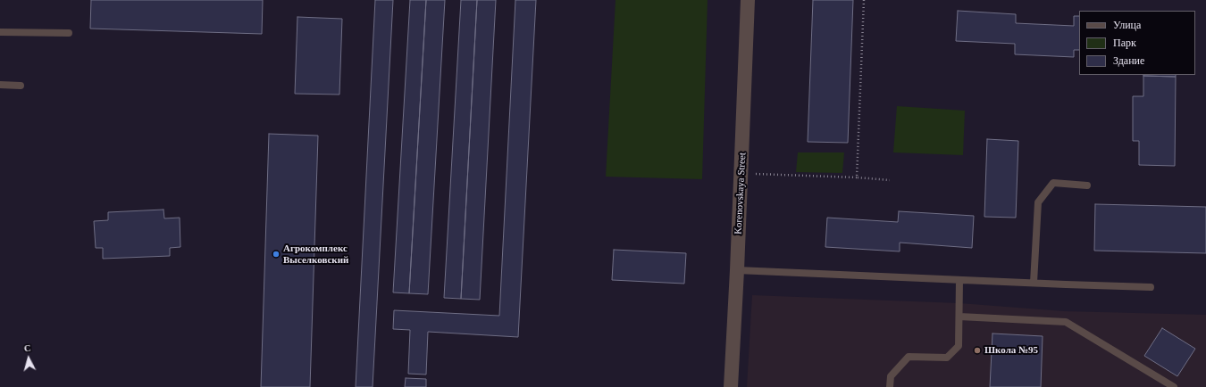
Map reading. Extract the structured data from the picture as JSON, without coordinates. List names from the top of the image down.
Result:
{
  "streets": {
    "street": ["Korenovskaya Street"]
  },
  "places": ["Агрокомплекс Выселковский", "Школа №95"],
  "legend": ["Улица", "Парк", "Здание"],
  "north": "top"
}
